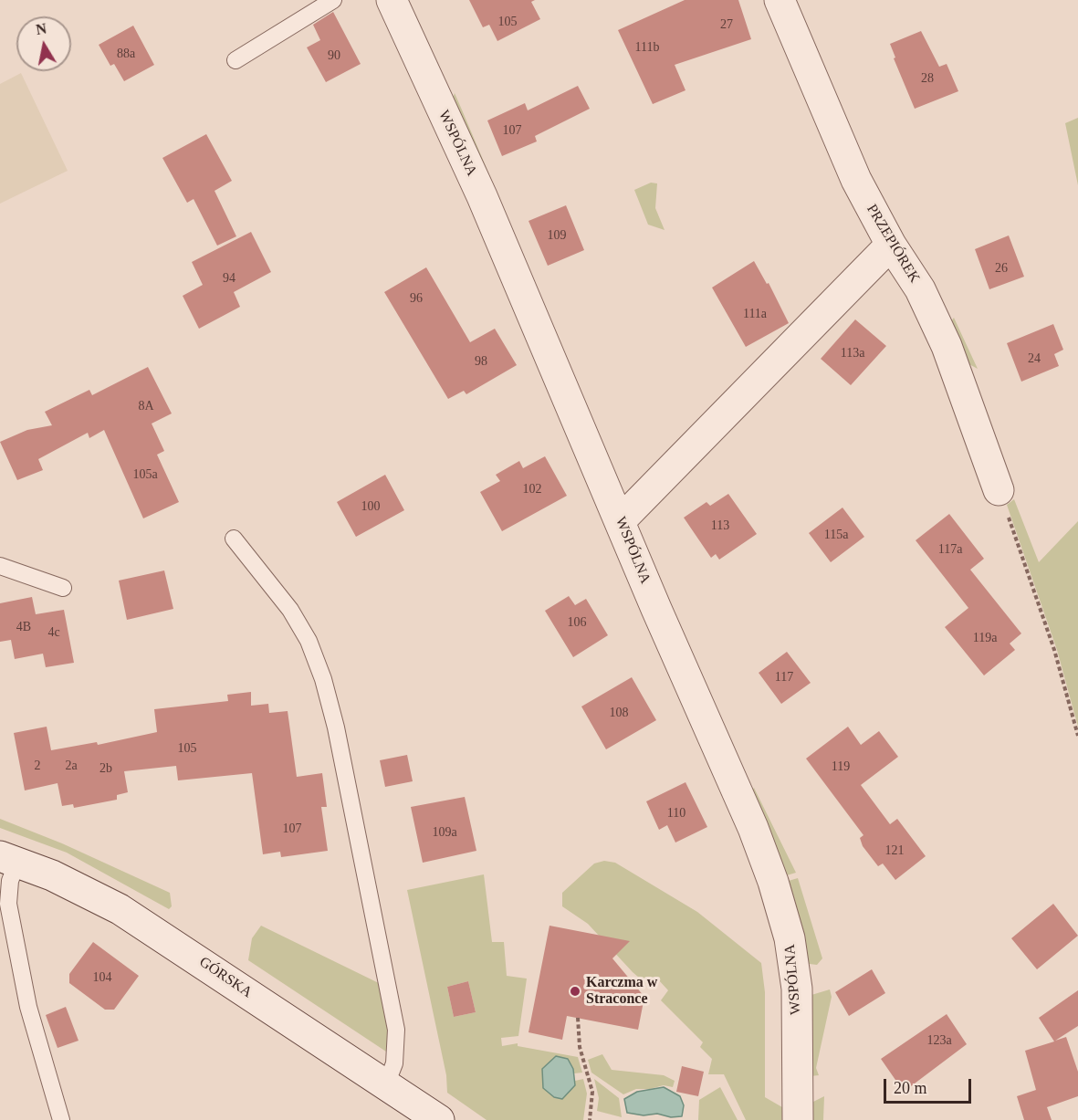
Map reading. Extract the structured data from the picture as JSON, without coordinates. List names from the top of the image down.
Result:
{
  "streets": {
    "street": ["WSPÓLNA", "PRZEPIÓREK", "GÓRSKA"]
  },
  "places": ["Karczma w Straconce"],
  "house_numbers": [
    "105",
    "27",
    "111b",
    "88a",
    "90",
    "28",
    "107",
    "109",
    "26",
    "94",
    "96",
    "111a",
    "113a",
    "24",
    "98",
    "8A",
    "105a",
    "102",
    "100",
    "113",
    "115a",
    "117a",
    "106",
    "4B",
    "4c",
    "119a",
    "117",
    "108",
    "105",
    "2",
    "2a",
    "119",
    "2b",
    "110",
    "107",
    "109a",
    "121",
    "104",
    "123a"
  ],
  "scale_bar": "20 m",
  "north": "top"
}
